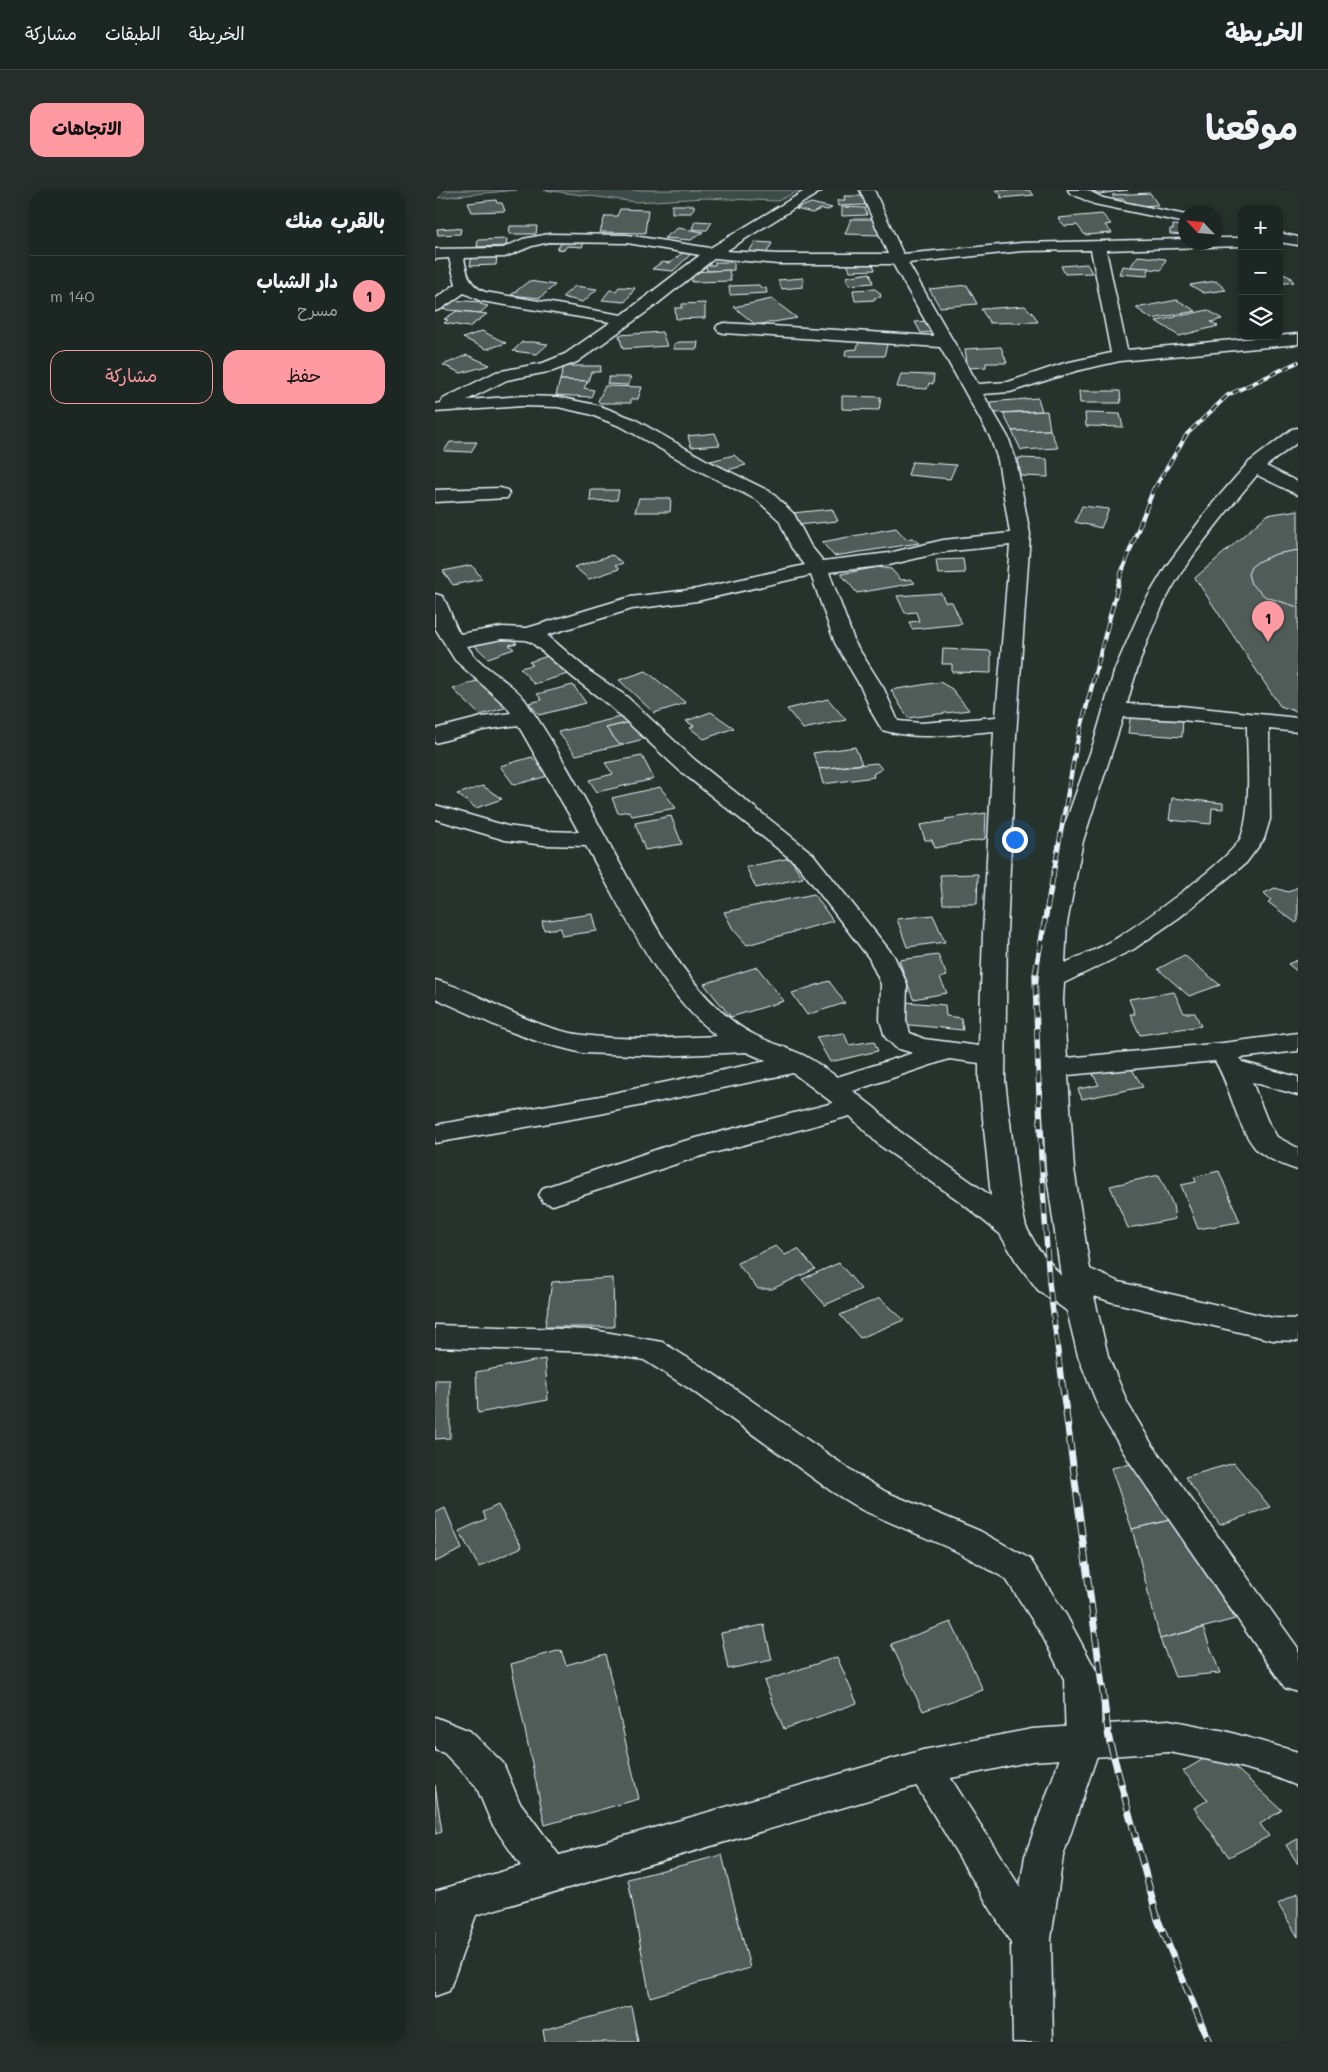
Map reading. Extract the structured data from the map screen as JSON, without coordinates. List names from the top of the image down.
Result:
{
  "north": "top left",
  "page": {
    "header": "الخريطة",
    "nav": ["الخريطة", "الطبقات", "مشاركة"],
    "title": "موقعنا",
    "buttons": [
      "الاتجاهات",
      ["حفظ", "مشاركة"]
    ],
    "heading": "بالقرب منك",
    "map_buttons": ["+", "−"],
    "list": [
      {
        "mark": "1",
        "name": "دار الشباب",
        "note": "مسرح",
        "value": "140 m"
      }
    ],
    "pins": "1"
  }
}
